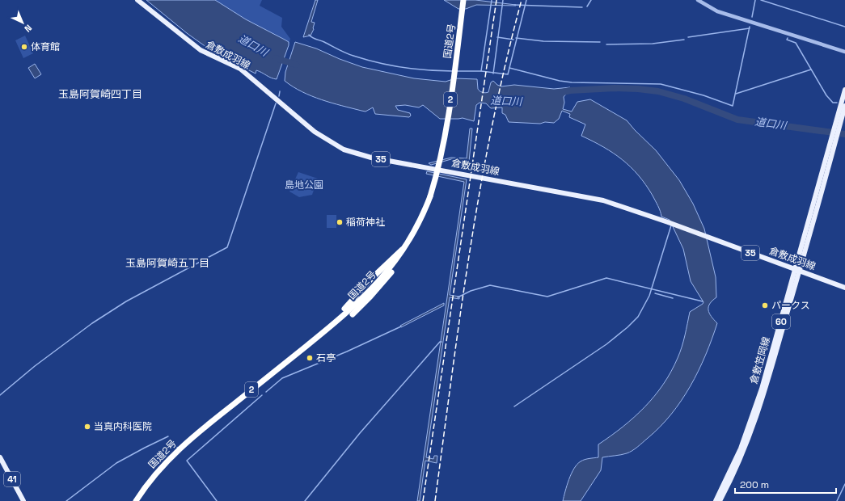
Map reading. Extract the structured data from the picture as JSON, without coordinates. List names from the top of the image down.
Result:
{
  "streets": {
    "highway": ["国道2号", "2"],
    "main road": [
      "倉敷成羽線",
      "35",
      "60",
      "倉敷笠岡線",
      "41"
    ]
  },
  "crossings": [
    ["倉敷成羽線", "倉敷笠岡線"]
  ],
  "districts": ["玉島阿賀崎四丁目", "玉島阿賀崎五丁目"],
  "water": ["道口川"],
  "parks": ["島地公園"],
  "places": [
    "体育館",
    "稲荷神社",
    "パークス",
    "石亭",
    "当真内科医院"
  ],
  "scale_bar": "200 m",
  "north": "bottom right"
}
